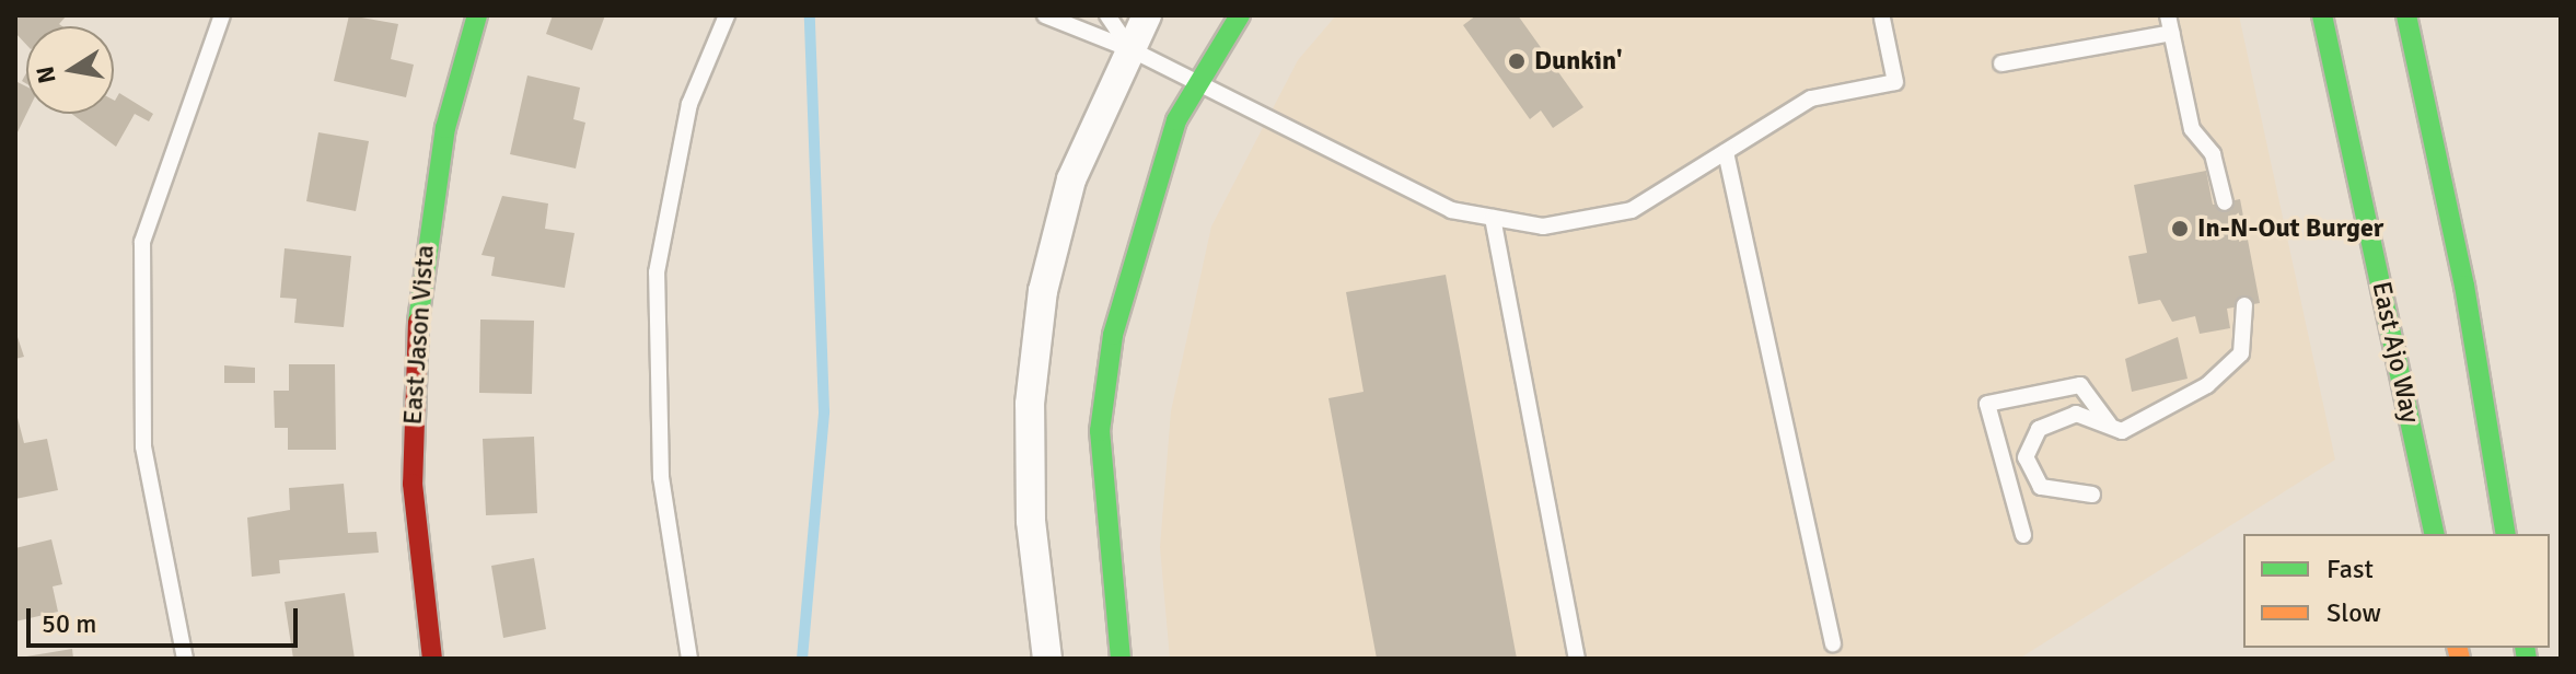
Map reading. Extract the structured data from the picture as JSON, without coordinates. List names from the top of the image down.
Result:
{
  "streets": {
    "street": ["East Jason Vista", "East Ajo Way"]
  },
  "places": ["Dunkin'", "In-N-Out Burger"],
  "legend": ["Fast", "Slow"],
  "scale_bar": "50 m",
  "north": "left"
}
